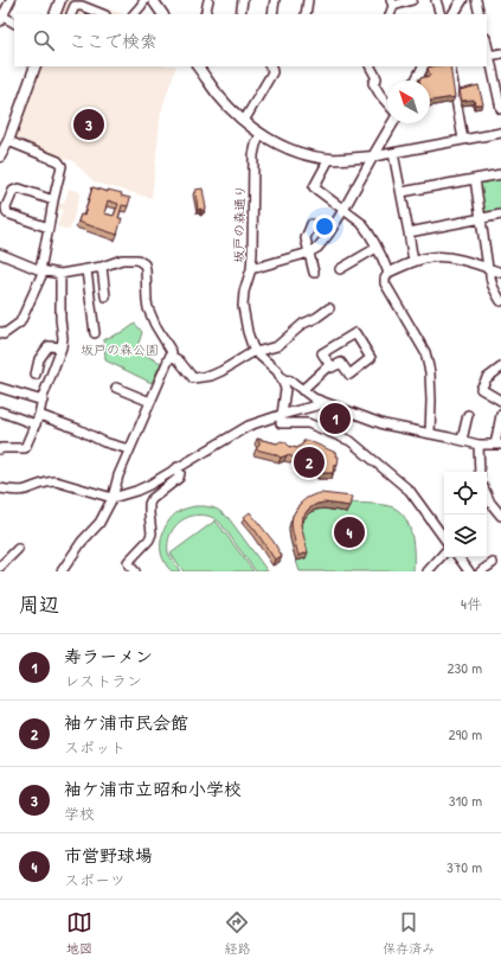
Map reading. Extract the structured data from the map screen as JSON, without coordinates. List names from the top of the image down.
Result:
{
  "streets": {
    "street": ["坂戸の森通り"]
  },
  "parks": ["坂戸の森公園"],
  "north": "top left",
  "page": {
    "search": "ここで検索",
    "pins": [
      "3",
      "1",
      "2",
      "4"
    ],
    "heading": ["周辺", "4件"],
    "list": [
      {
        "mark": "1",
        "name": "寿ラーメン",
        "note": "レストラン",
        "value": "230 m"
      },
      {
        "mark": "2",
        "name": "袖ケ浦市民会館",
        "note": "スポット",
        "value": "290 m"
      },
      {
        "mark": "3",
        "name": "袖ケ浦市立昭和小学校",
        "note": "学校",
        "value": "310 m"
      },
      {
        "mark": "4",
        "name": "市営野球場",
        "note": "スポーツ",
        "value": "370 m"
      }
    ],
    "nav": ["地図", "経路", "保存済み"]
  }
}
